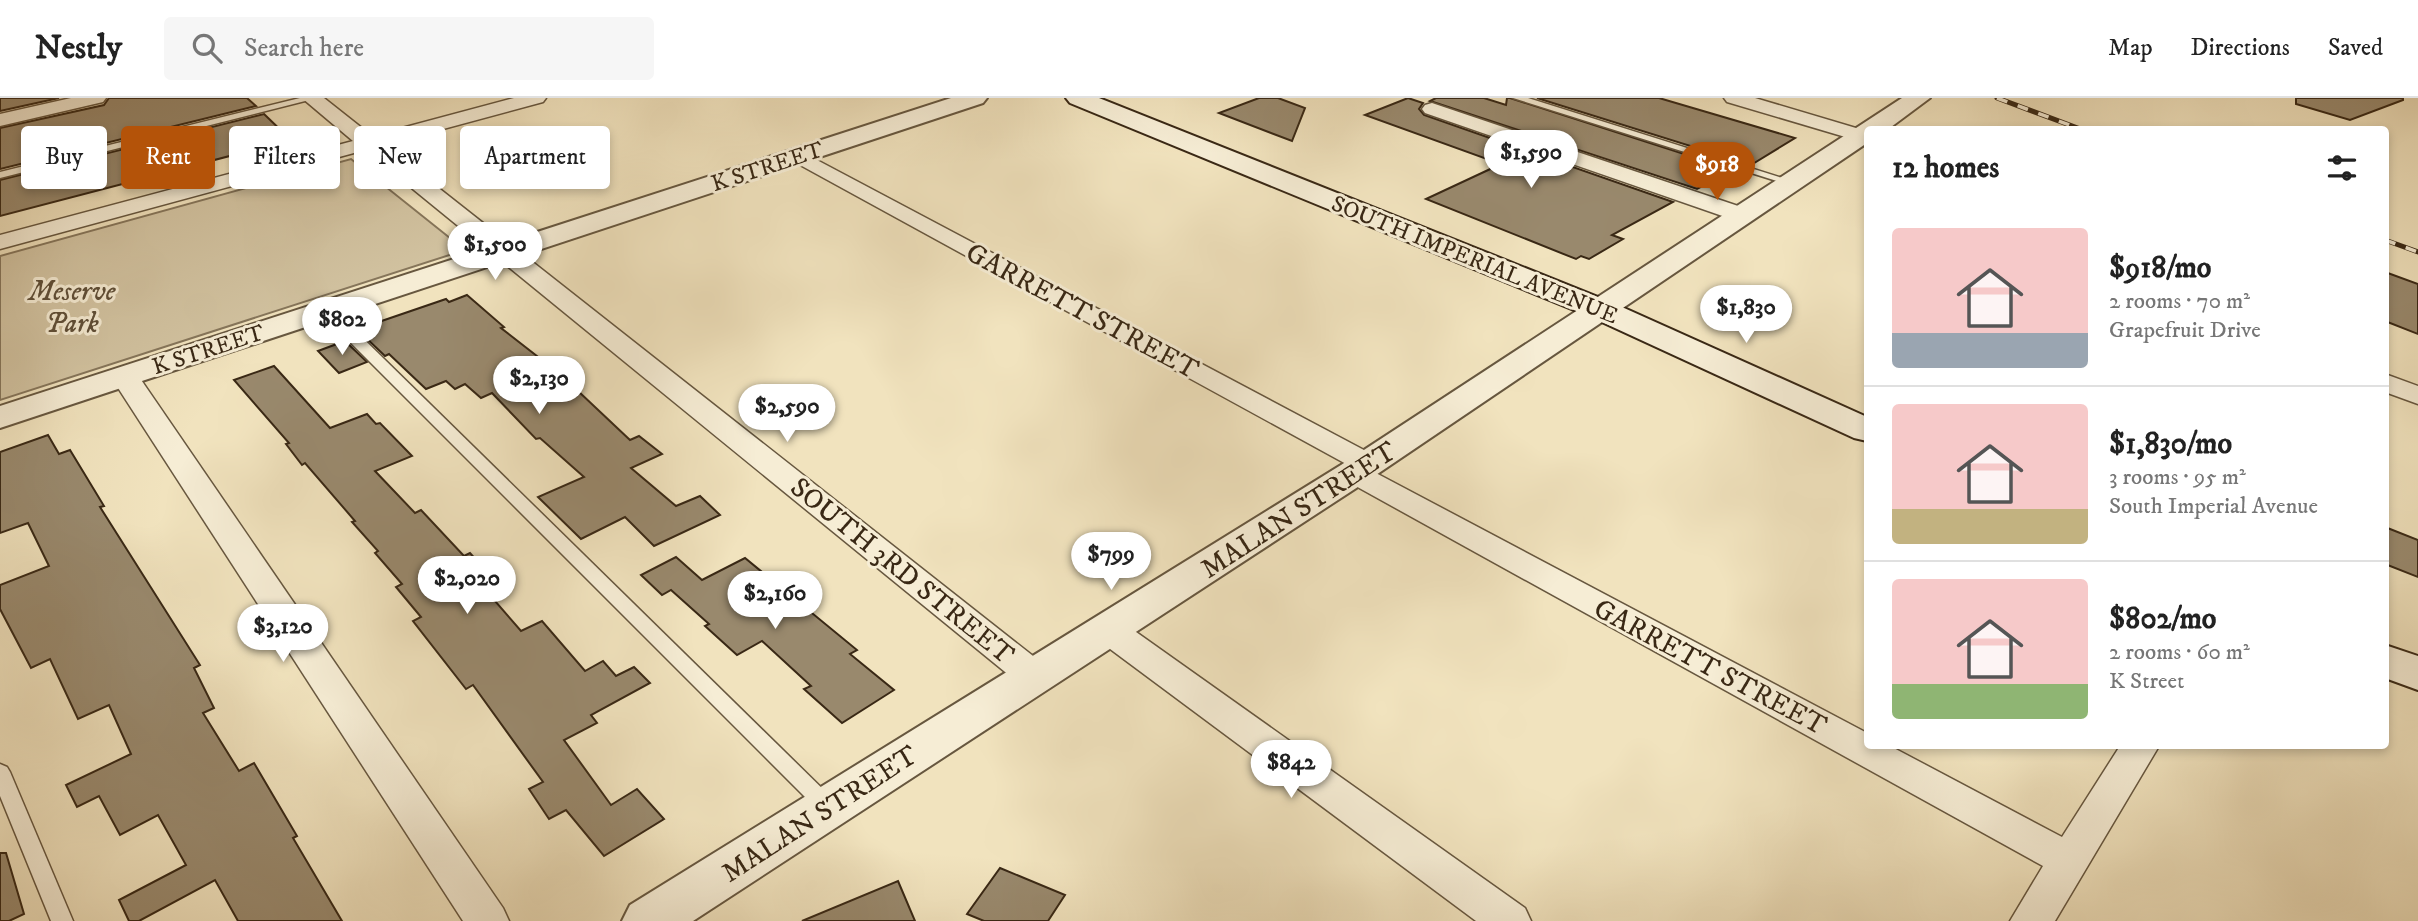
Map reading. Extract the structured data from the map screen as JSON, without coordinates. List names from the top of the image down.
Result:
{
  "streets": {
    "street": [
      "K STREET",
      "SOUTH IMPERIAL AVENUE",
      "GARRETT STREET",
      "MALAN STREET",
      "SOUTH 3RD STREET"
    ]
  },
  "crossings": [
    ["K STREET", "GARRETT STREET"],
    ["K STREET", "SOUTH 3RD STREET"],
    ["SOUTH IMPERIAL AVENUE", "MALAN STREET"],
    ["GARRETT STREET", "MALAN STREET"],
    ["MALAN STREET", "SOUTH 3RD STREET"]
  ],
  "parks": ["Meserve Park"],
  "page": {
    "header": "Nestly",
    "search": "Search here",
    "nav": ["Map", "Directions", "Saved"],
    "chip": [
      "Buy",
      "Rent",
      "Filters",
      "New",
      "Apartment"
    ],
    "heading": "12 homes",
    "price": [
      "$1,590",
      "$918",
      "$1,500",
      "$1,830",
      "$802",
      "$2,130",
      "$2,590",
      "$799",
      "$2,020",
      "$2,160",
      "$3,120",
      "$842"
    ],
    "list": [
      {
        "name": "$918/mo",
        "note": "2 rooms · 70 m² · Grapefruit Drive"
      },
      {
        "name": "$1,830/mo",
        "note": "3 rooms · 95 m² · South Imperial Avenue"
      },
      {
        "name": "$802/mo",
        "note": "2 rooms · 60 m² · K Street"
      }
    ]
  }
}
